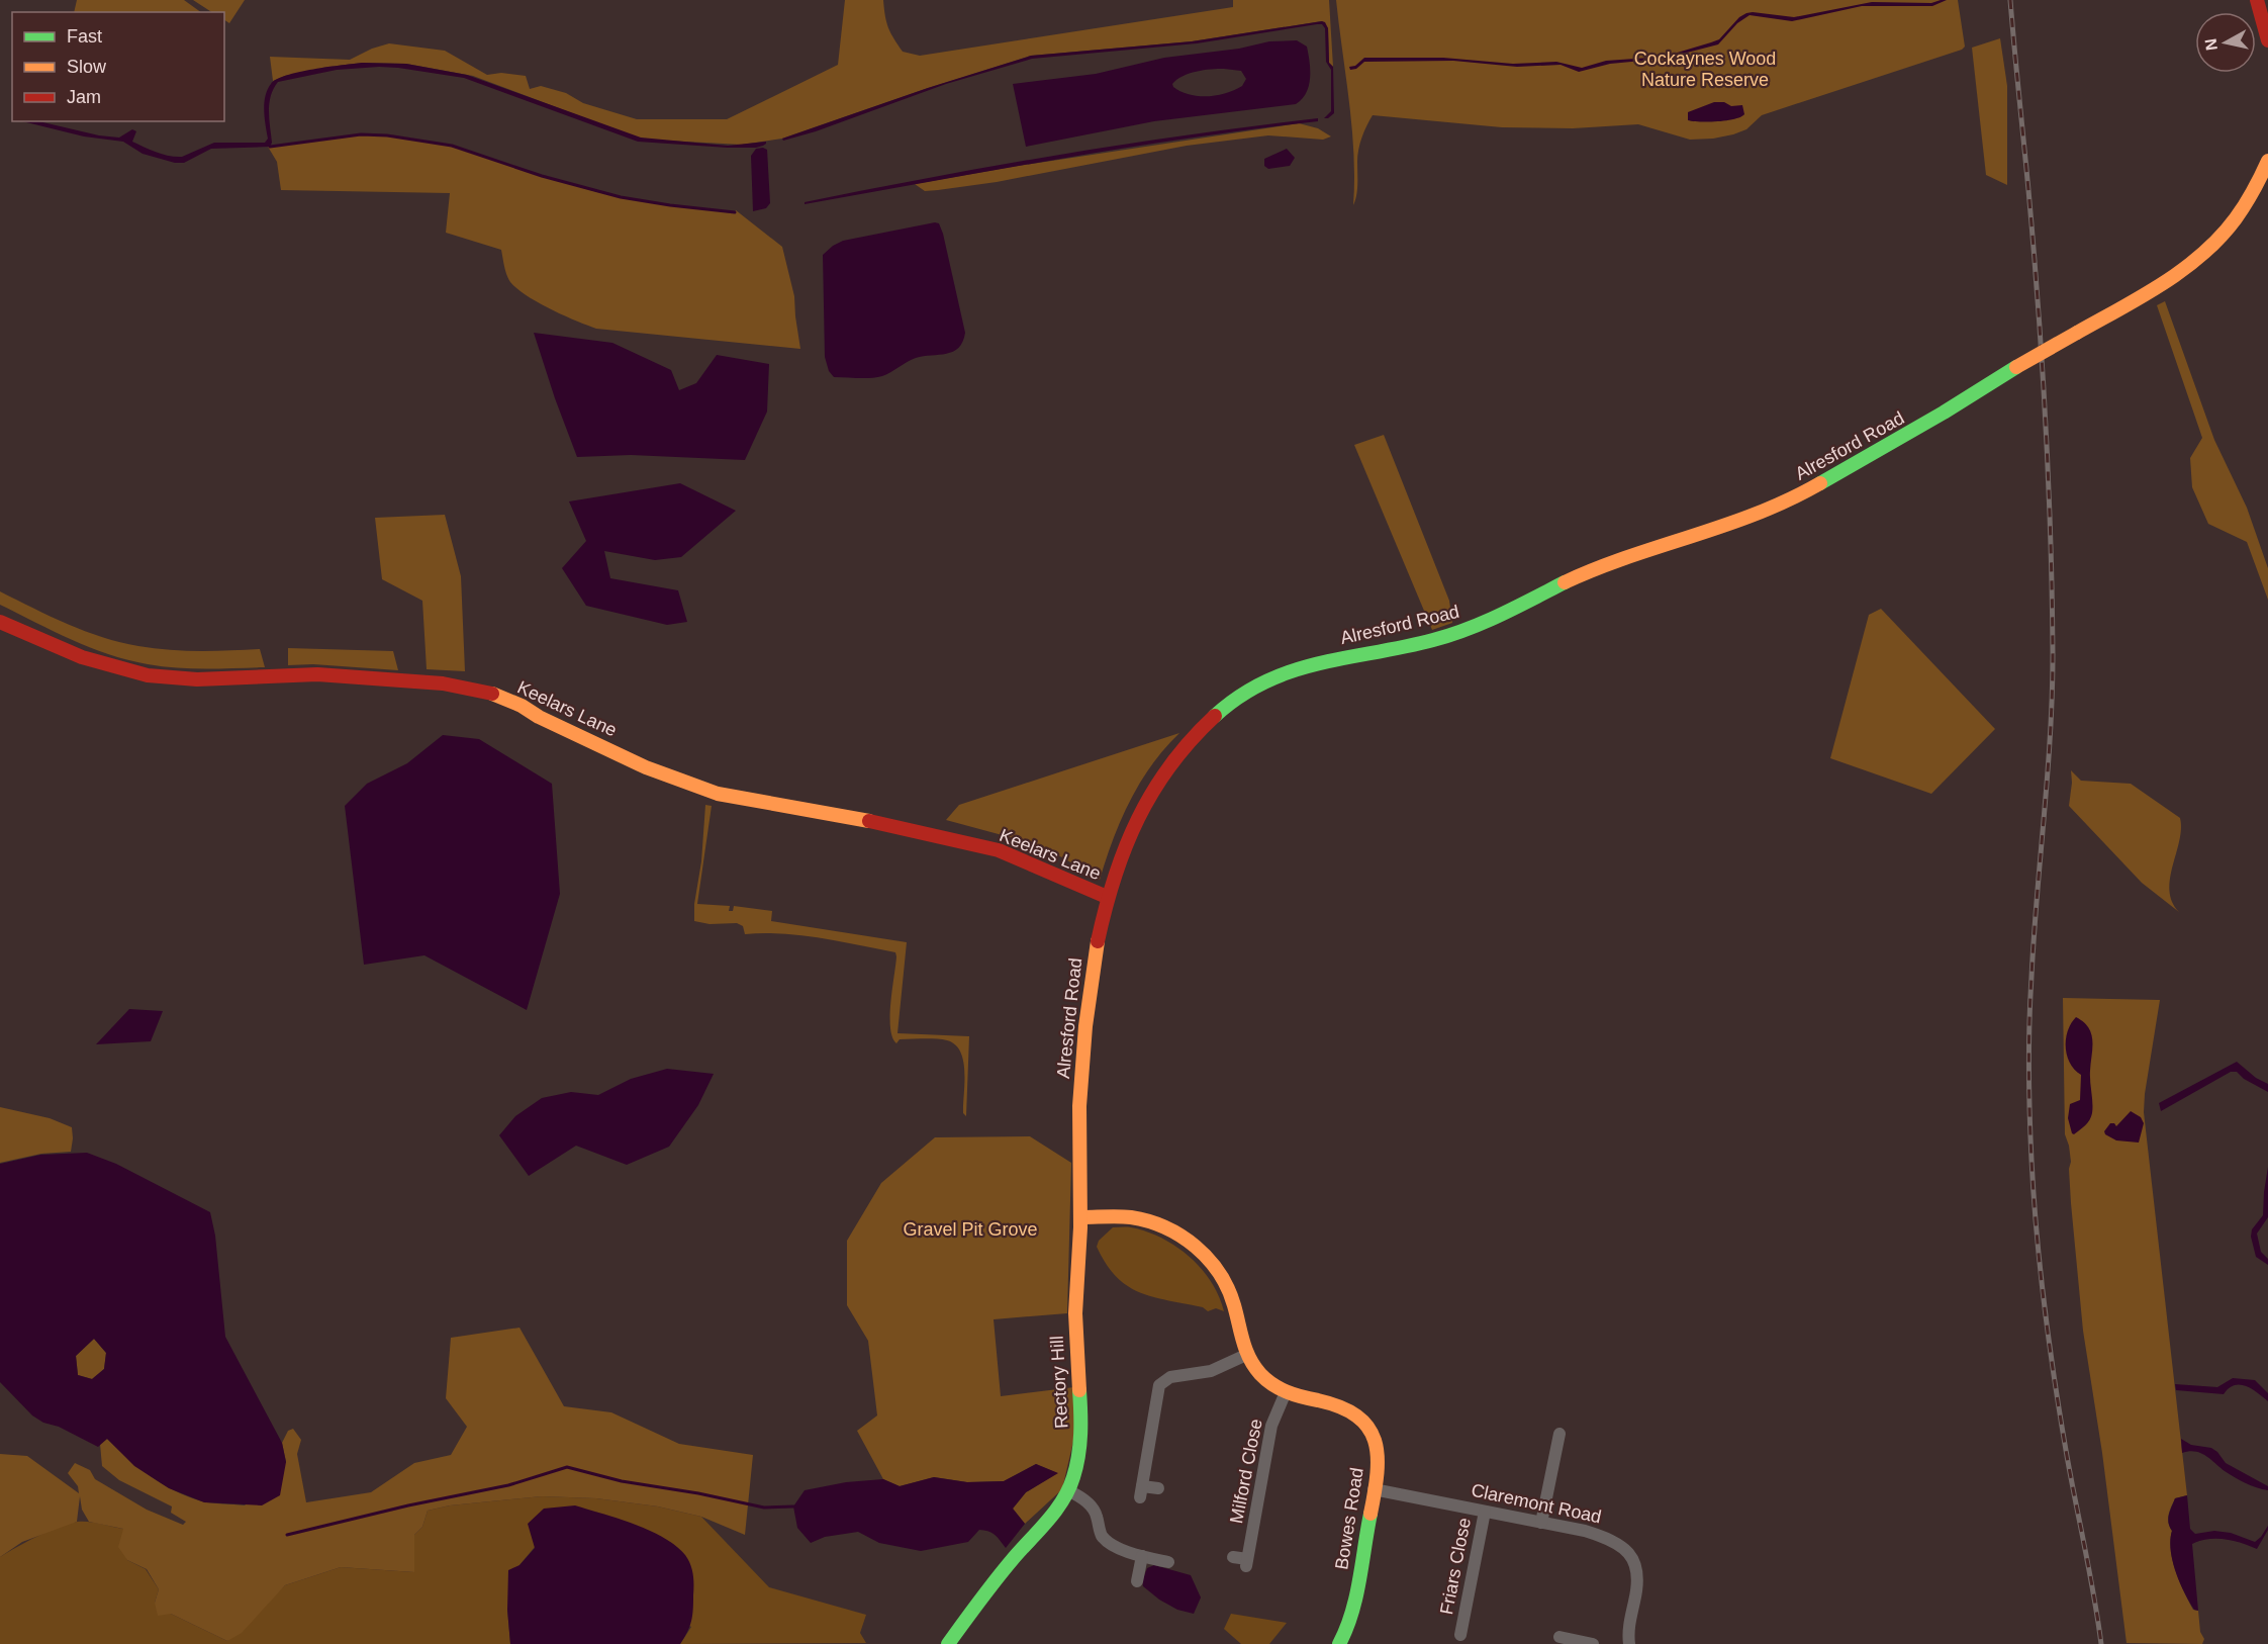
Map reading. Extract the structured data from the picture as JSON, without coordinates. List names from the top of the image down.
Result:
{
  "streets": {
    "street": [
      "Alresford Road",
      "Keelars Lane",
      "Rectory Hill",
      "Milford Close",
      "Claremont Road",
      "Bowes Road",
      "Friars Close"
    ]
  },
  "crossings": [
    ["Alresford Road", "Keelars Lane"],
    ["Alresford Road", "Rectory Hill"],
    ["Rectory Hill", "Bowes Road"],
    ["Milford Close", "Bowes Road"],
    ["Claremont Road", "Bowes Road"],
    ["Claremont Road", "Friars Close"]
  ],
  "parks": ["Cockaynes Wood Nature Reserve", "Gravel Pit Grove"],
  "legend": ["Fast", "Slow", "Jam"],
  "north": "left"
}
